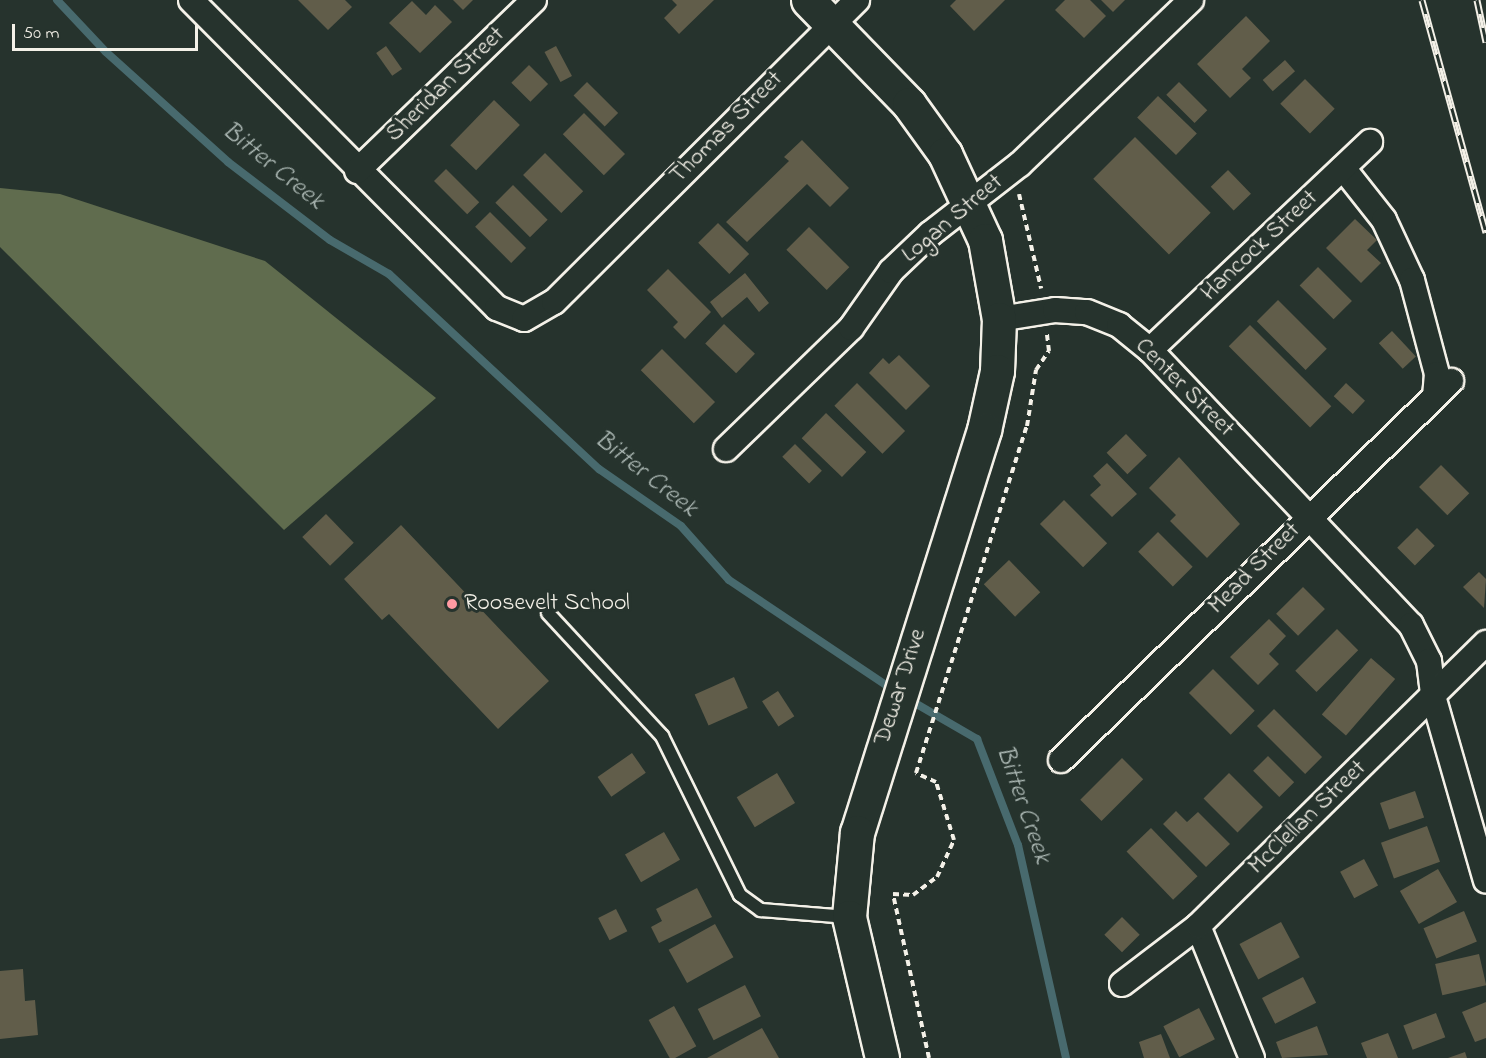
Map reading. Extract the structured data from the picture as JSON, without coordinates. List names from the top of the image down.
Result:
{
  "streets": {
    "main road": ["Dewar Drive"],
    "street": [
      "Sheridan Street",
      "Thomas Street",
      "Logan Street",
      "Hancock Street",
      "Center Street",
      "Mead Street",
      "McClellan Street"
    ]
  },
  "crossings": [
    ["Sheridan Street", "Thomas Street"],
    ["Hancock Street", "Center Street"],
    ["Hancock Street", "Mead Street"],
    ["Center Street", "Mead Street"],
    ["Center Street", "Dewar Drive"],
    ["Center Street", "McClellan Street"]
  ],
  "water": ["Bitter Creek"],
  "places": ["Roosevelt School"],
  "scale_bar": "50 m"
}
